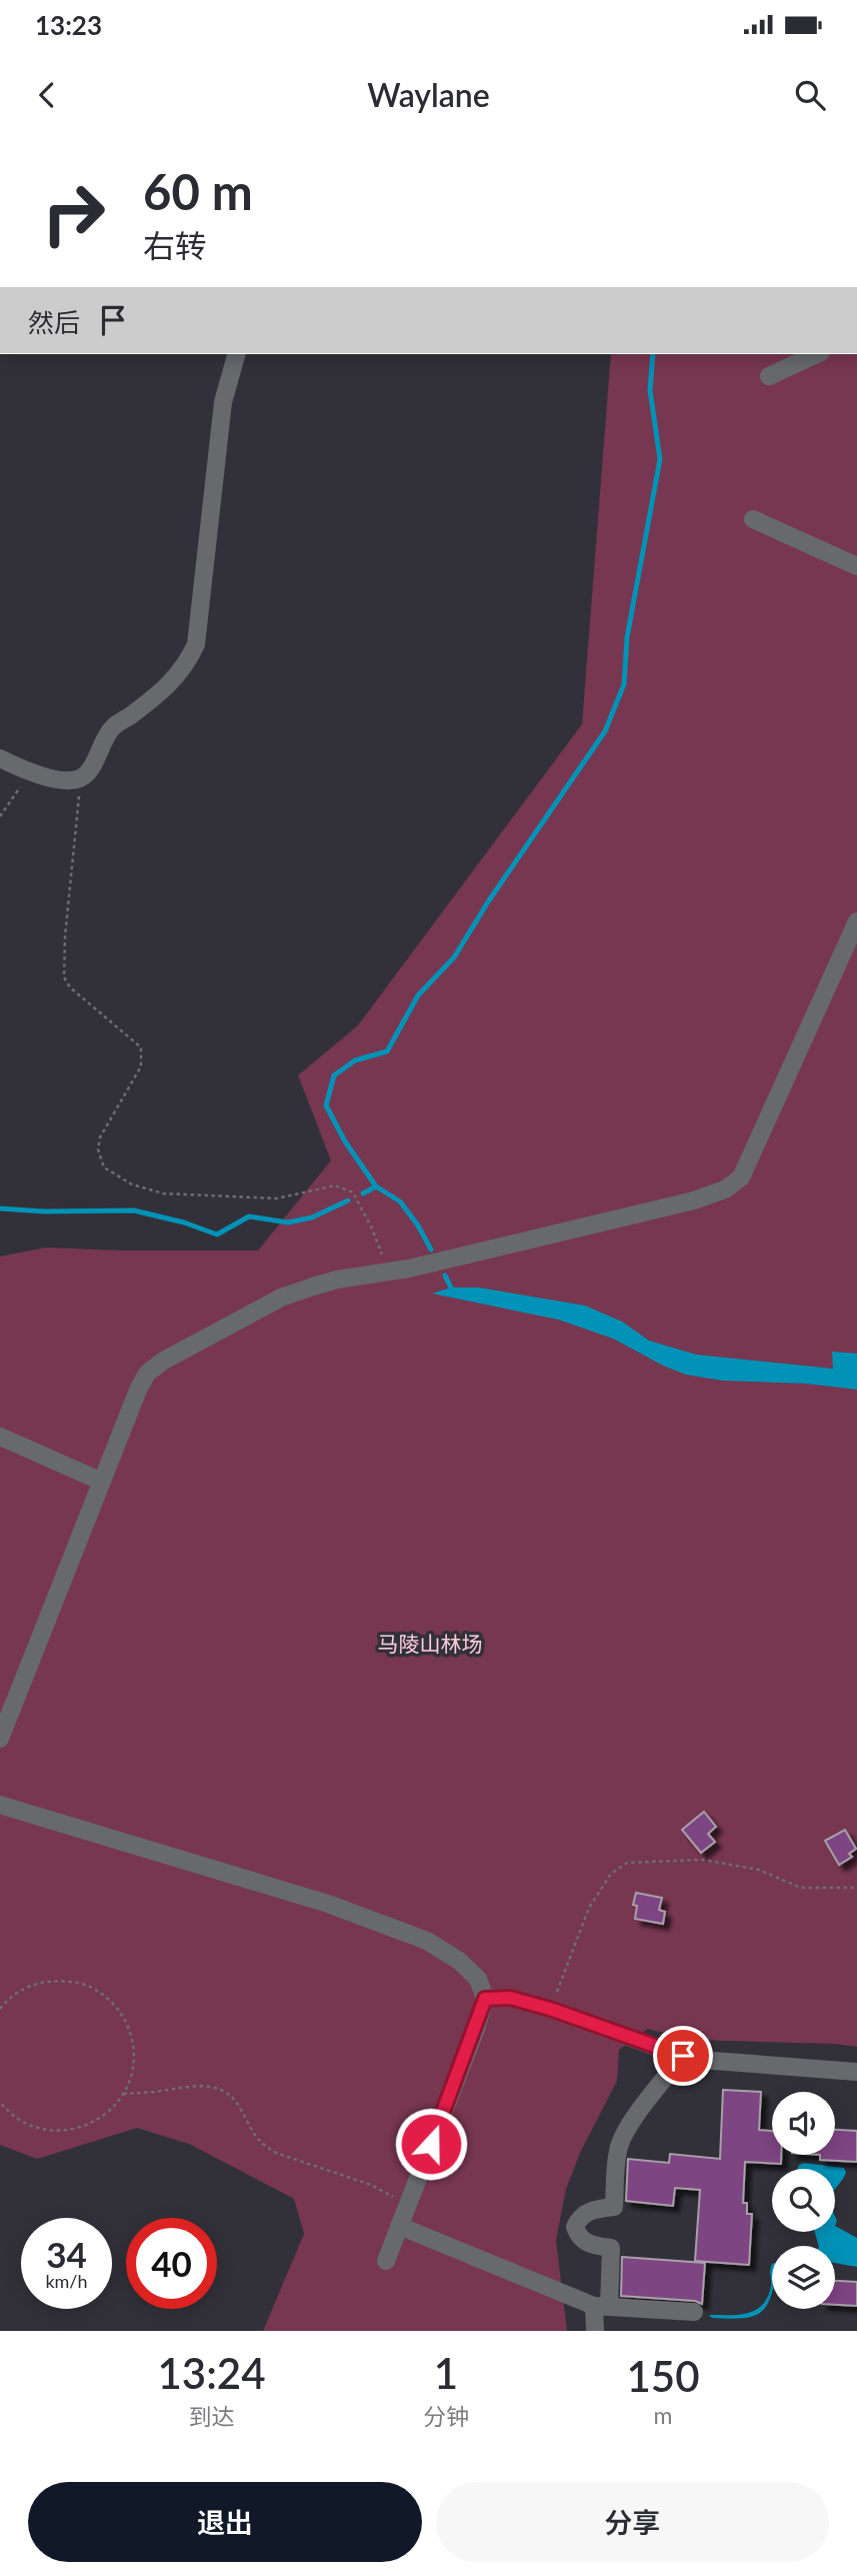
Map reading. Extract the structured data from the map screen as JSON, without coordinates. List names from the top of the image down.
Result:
{
  "parks": ["马陵山林场"],
  "page": {
    "status": "13:23",
    "header": "Waylane",
    "turn": ["60 m", "右转"],
    "then": "然后",
    "speed": "34 km/h",
    "limit": "40",
    "eta": [
      "13:24",
      "到达",
      "1",
      "分钟",
      "150",
      "m"
    ],
    "buttons": ["退出", "分享"]
  }
}
